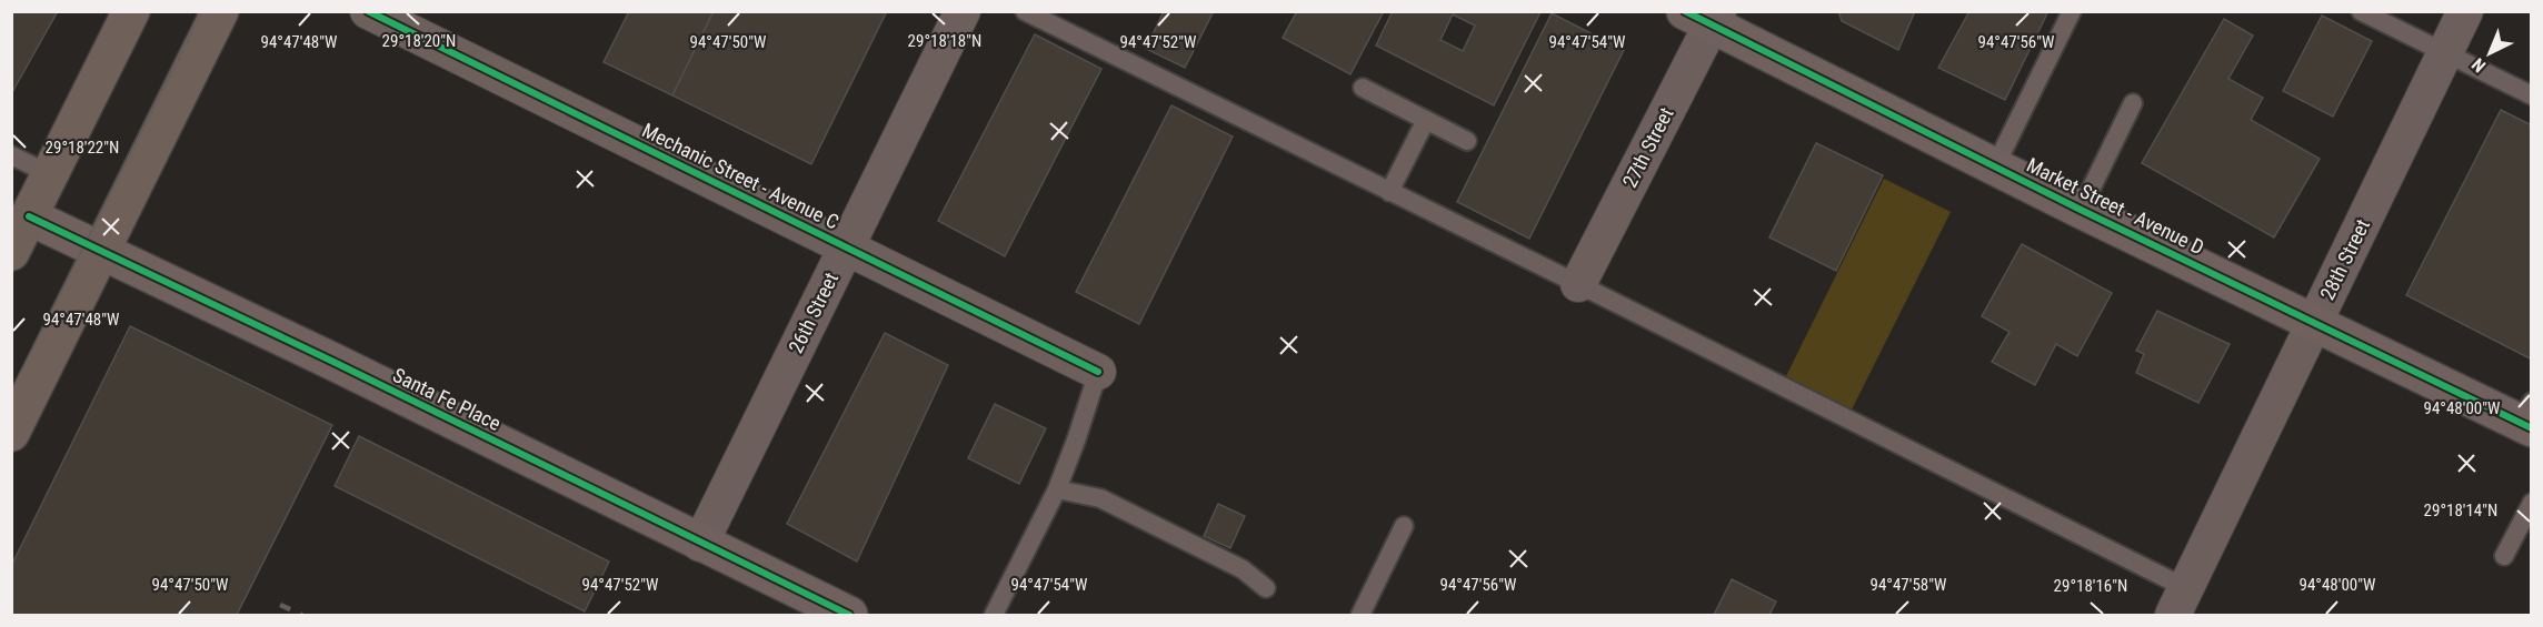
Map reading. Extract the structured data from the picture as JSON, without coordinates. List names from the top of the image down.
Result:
{
  "streets": {
    "street": [
      "27th Street",
      "Mechanic Street - Avenue C",
      "Market Street - Avenue D",
      "28th Street",
      "26th Street",
      "Santa Fe Place"
    ]
  },
  "crossings": [
    ["27th Street", "Market Street - Avenue D"],
    ["Mechanic Street - Avenue C", "26th Street"],
    ["Market Street - Avenue D", "28th Street"],
    ["26th Street", "Santa Fe Place"]
  ],
  "north": "bottom left",
  "coordinates": [
    "29°18'20\"N",
    "29°18'18\"N",
    "94°47'50\"W",
    "94°47'48\"W",
    "94°47'52\"W",
    "94°47'54\"W",
    "94°47'56\"W",
    "29°18'22\"N",
    "94°48'00\"W",
    "29°18'14\"N",
    "94°47'58\"W",
    "29°18'16\"N"
  ]
}
